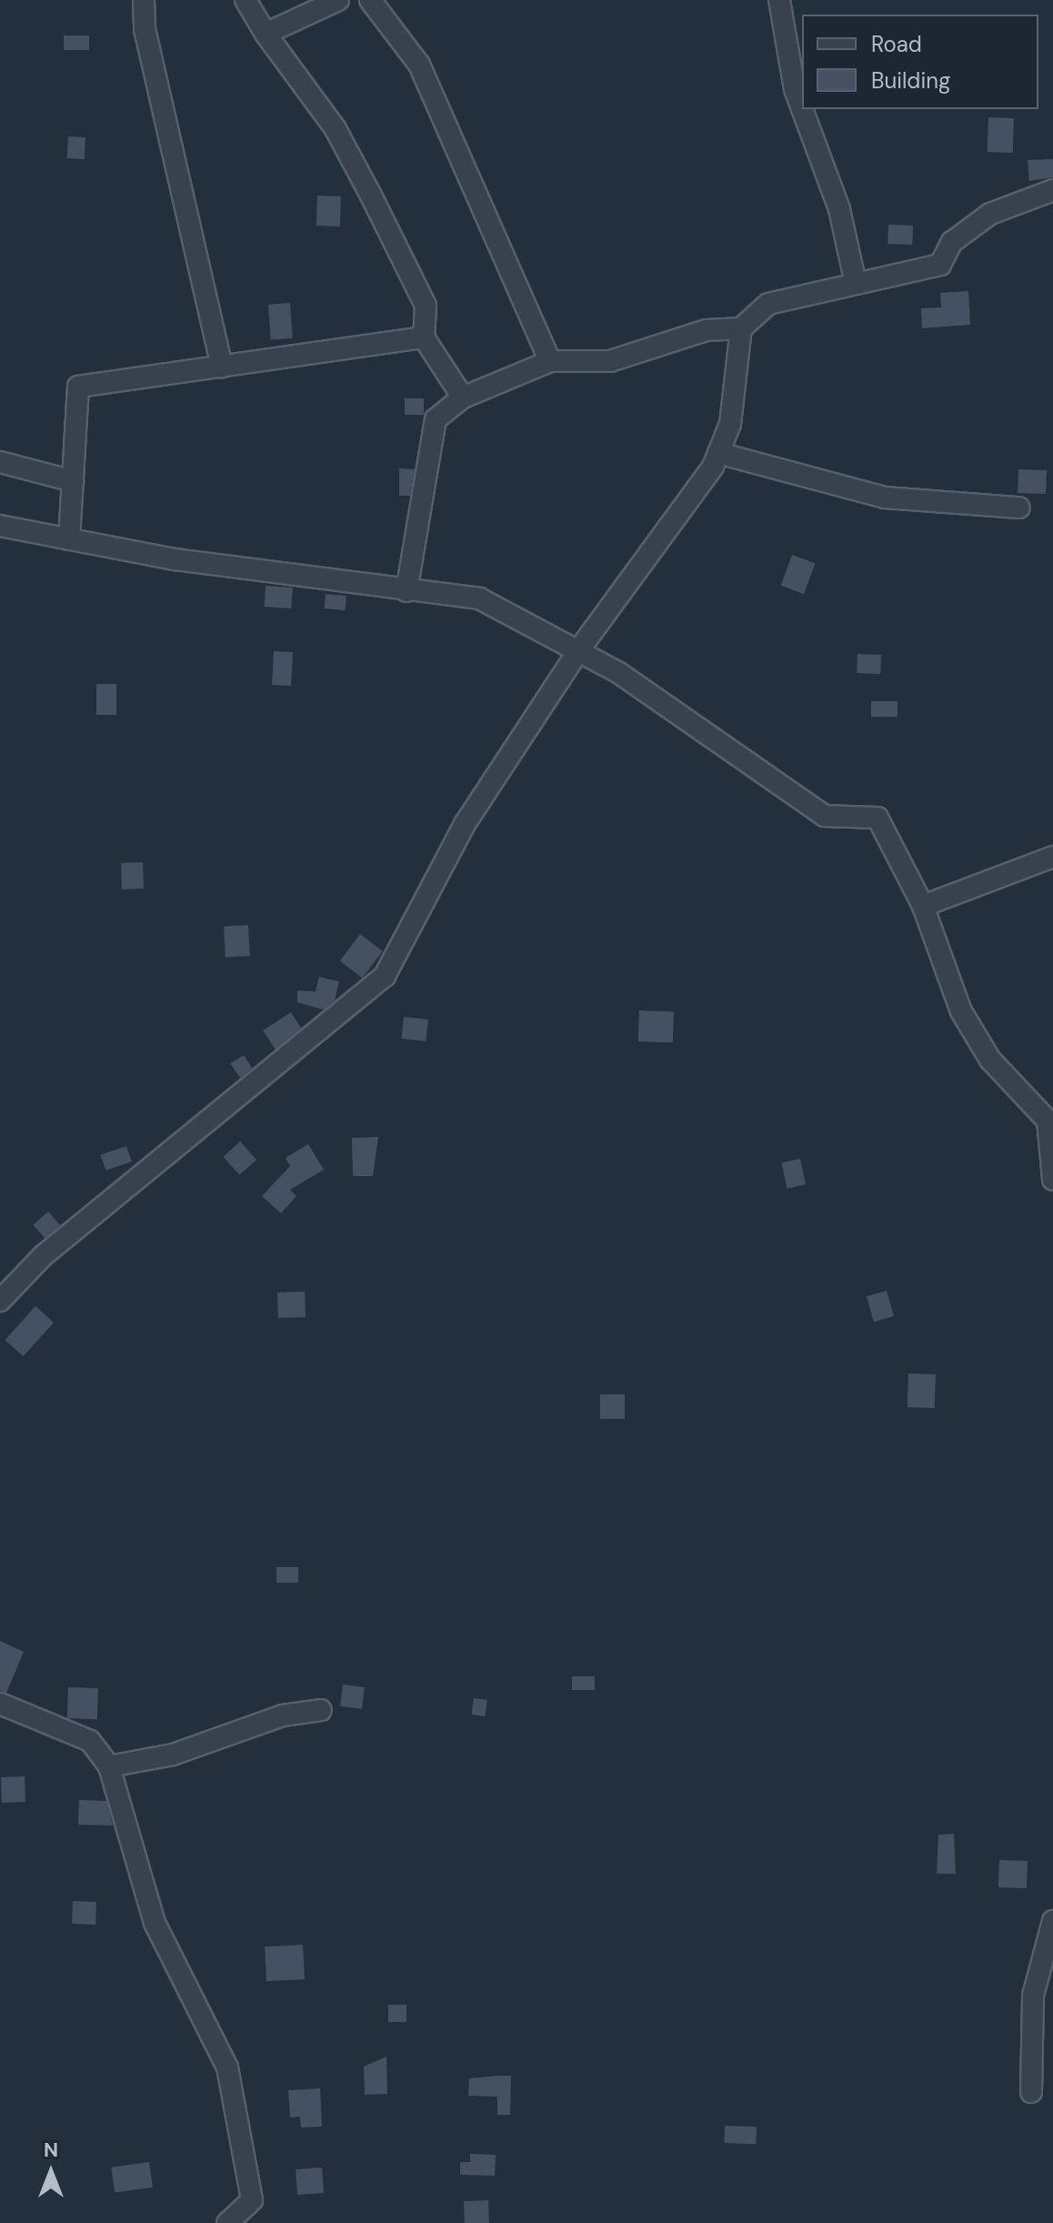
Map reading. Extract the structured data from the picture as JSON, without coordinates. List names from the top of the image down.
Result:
{
  "legend": ["Road", "Building"],
  "north": "top"
}
